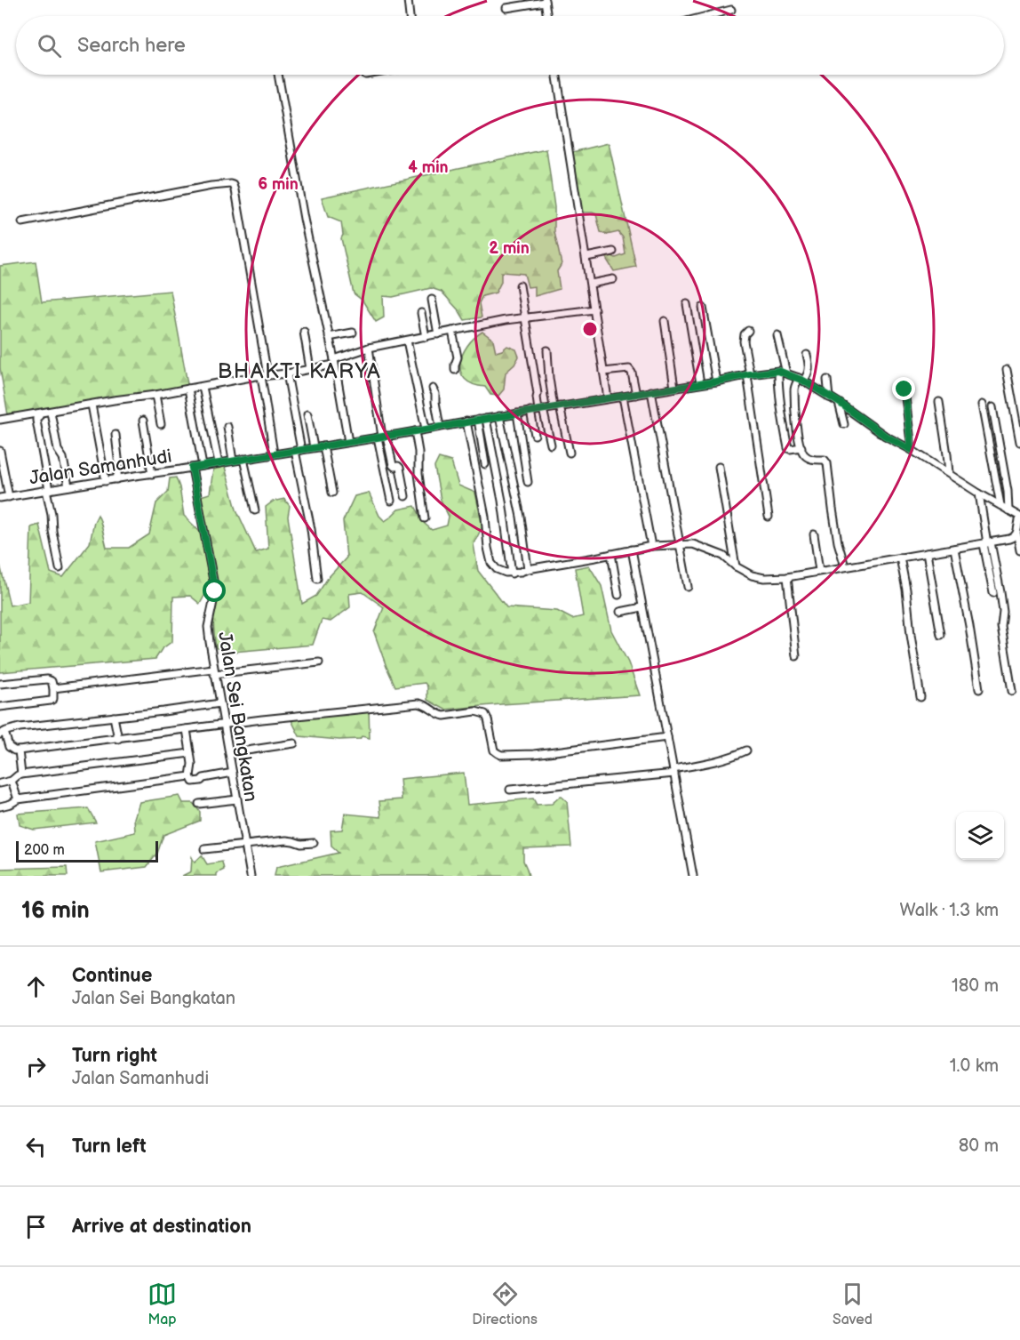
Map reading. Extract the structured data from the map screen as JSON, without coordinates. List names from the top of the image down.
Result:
{
  "streets": {
    "street": ["Jalan Samanhudi", "Jalan Sei Bangkatan"]
  },
  "crossings": [
    ["Jalan Samanhudi", "Jalan Sei Bangkatan"]
  ],
  "districts": ["BHAKTI KARYA"],
  "scale_bar": "200 m",
  "page": {
    "search": "Search here",
    "scale": "200 m",
    "heading": ["16 min", "Walk · 1.3 km"],
    "list": [
      ["Continue", "Jalan Sei Bangkatan", "180 m"],
      ["Turn right", "Jalan Samanhudi", "1.0 km"],
      ["Turn left", "80 m"],
      "Arrive at destination"
    ],
    "nav": ["Map", "Directions", "Saved"]
  },
  "rings": ["4 min", "6 min", "2 min"]
}
